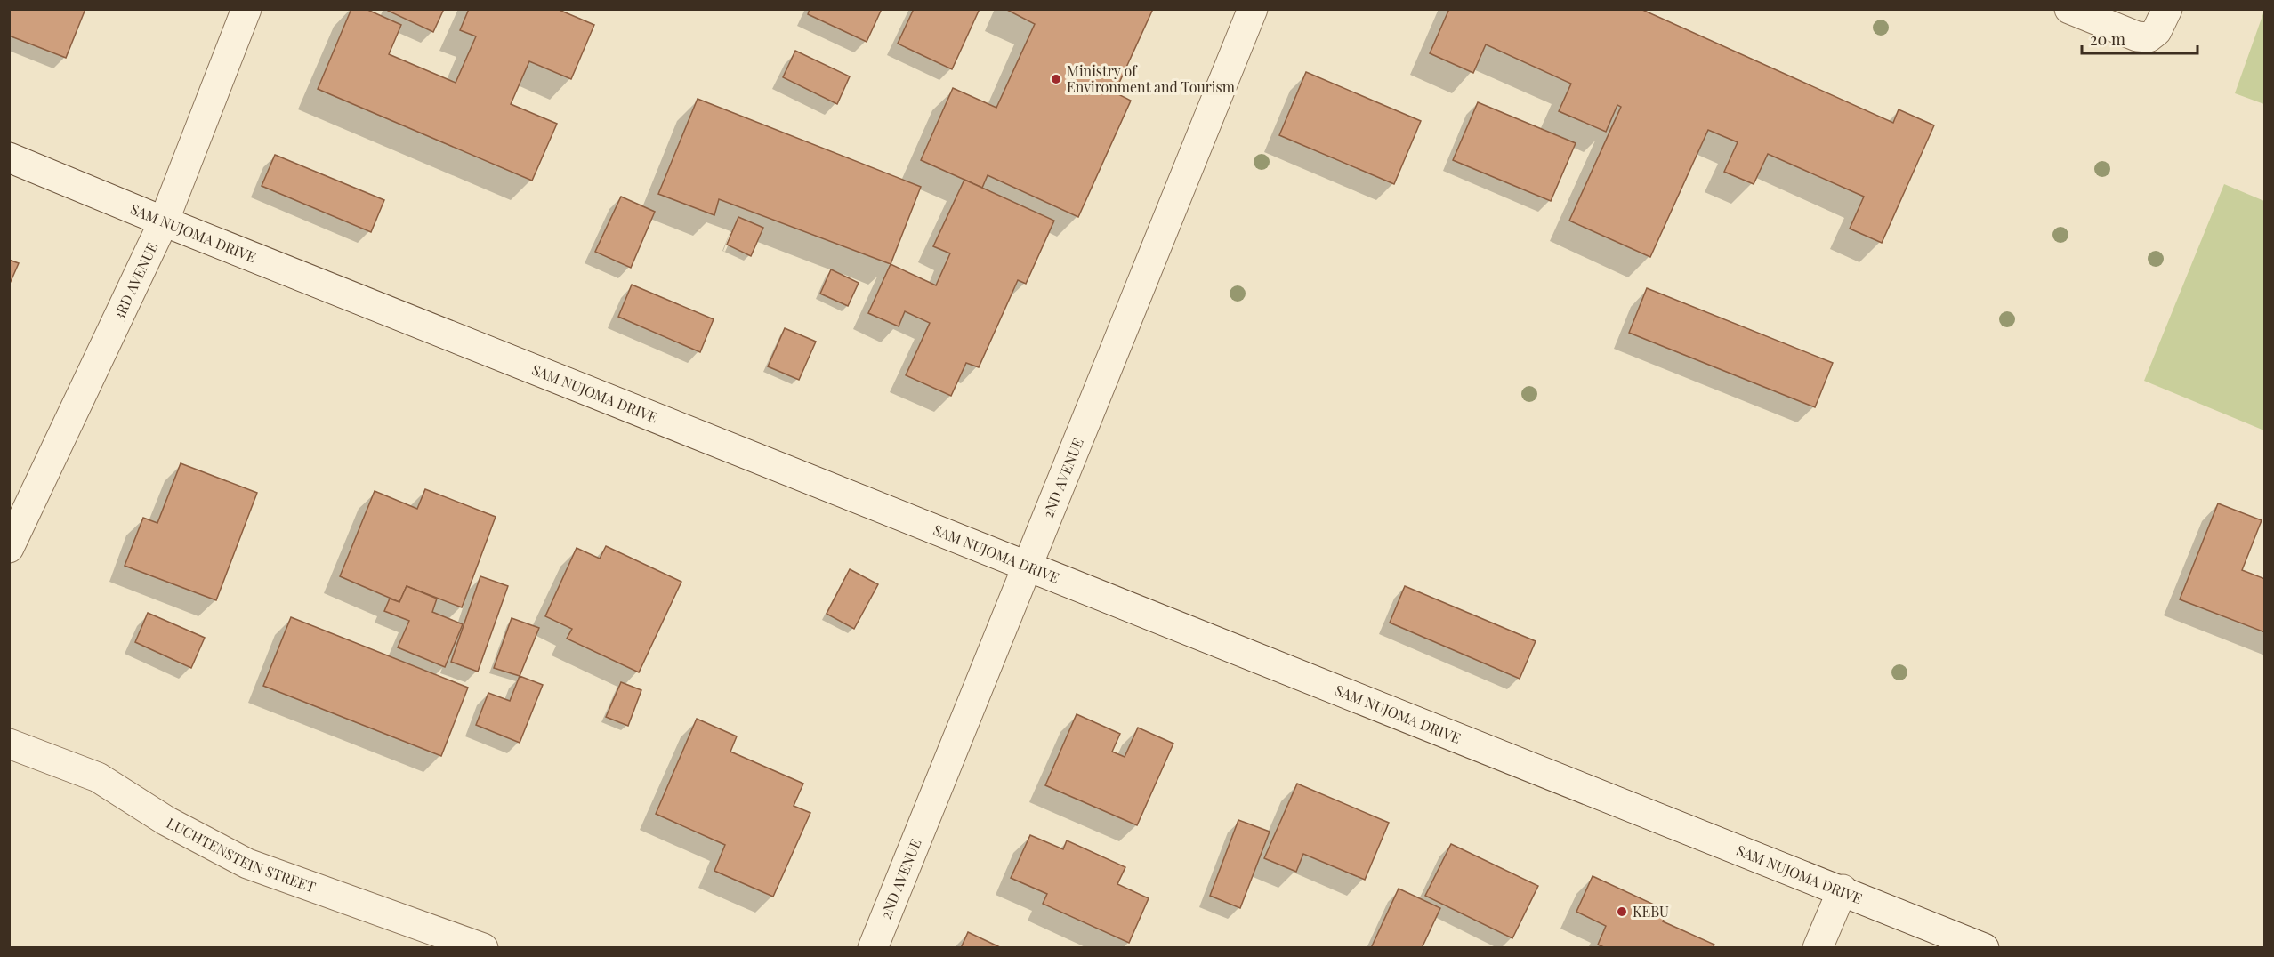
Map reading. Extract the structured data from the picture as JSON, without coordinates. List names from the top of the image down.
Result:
{
  "streets": {
    "street": [
      "SAM NUJOMA DRIVE",
      "3RD AVENUE",
      "2ND AVENUE",
      "LUCHTENSTEIN STREET"
    ]
  },
  "crossings": [
    ["SAM NUJOMA DRIVE", "3RD AVENUE"],
    ["SAM NUJOMA DRIVE", "2ND AVENUE"]
  ],
  "places": ["Ministry of Environment and Tourism", "KEBU"],
  "scale_bar": "20 m"
}
